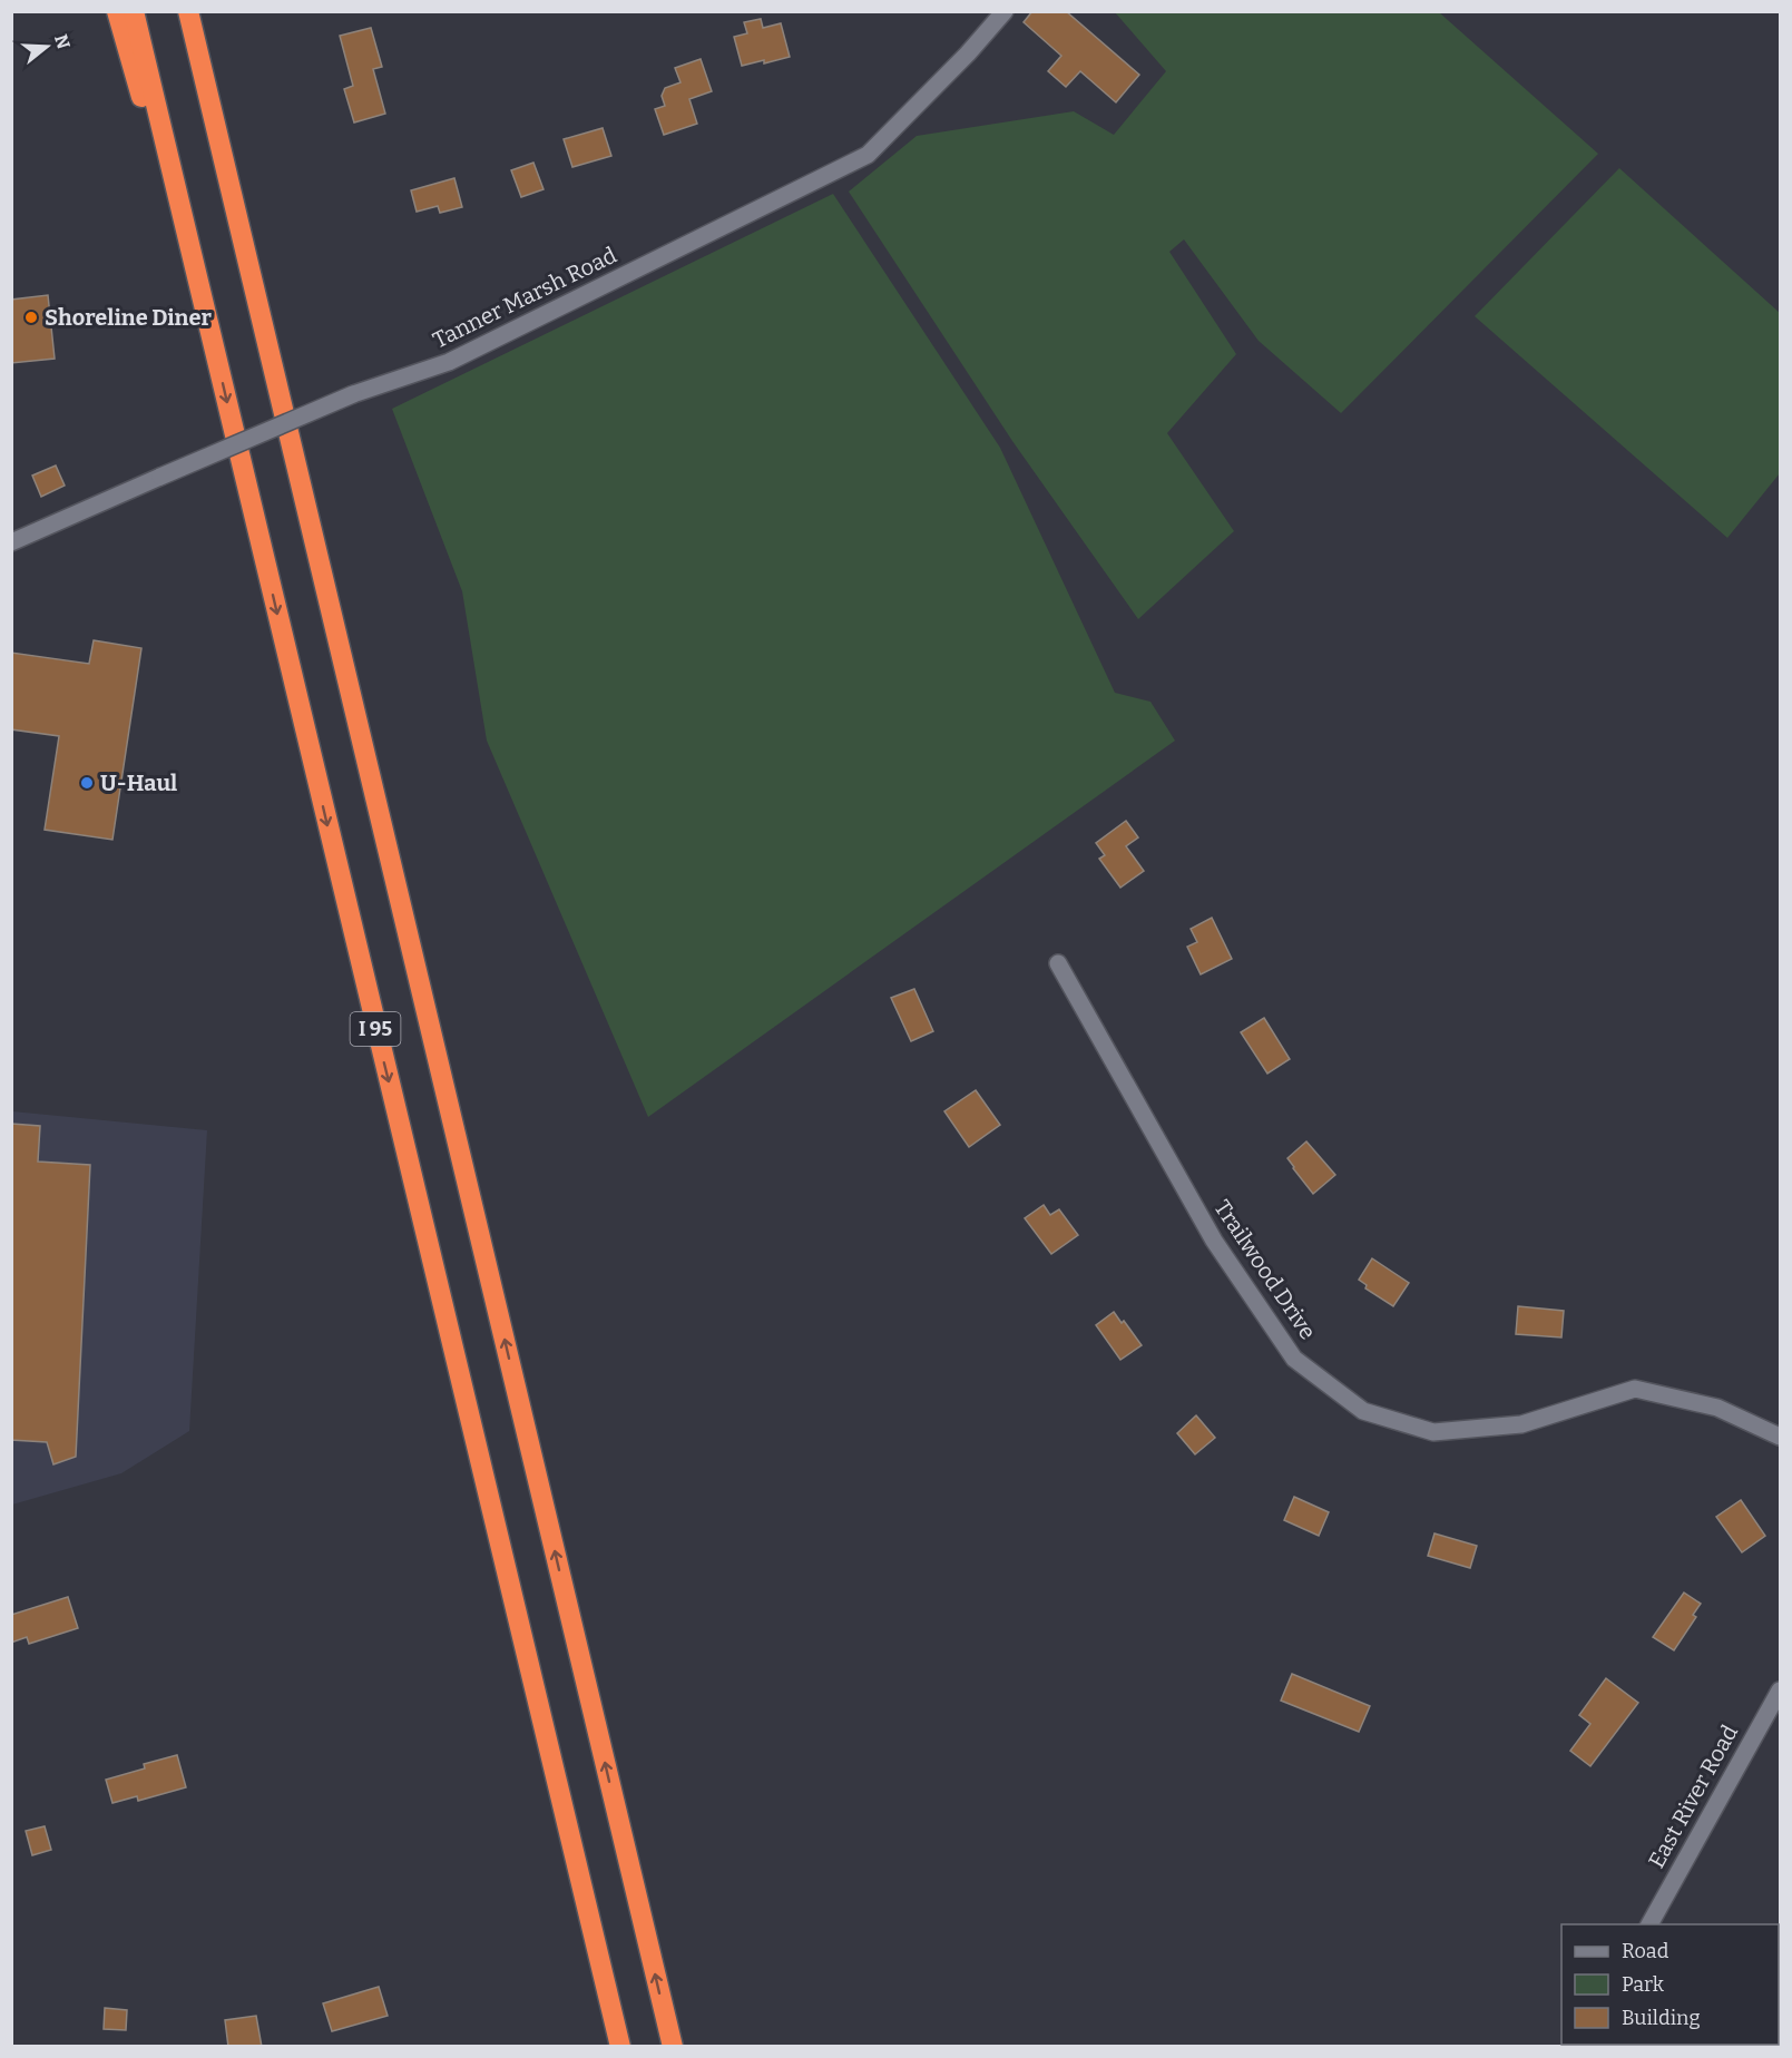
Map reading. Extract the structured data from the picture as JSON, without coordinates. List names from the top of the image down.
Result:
{
  "streets": {
    "highway": ["I 95"],
    "street": ["Tanner Marsh Road", "Trailwood Drive", "East River Road"]
  },
  "places": ["Shoreline Diner", "U-Haul"],
  "legend": ["Road", "Park", "Building"],
  "north": "right"
}
